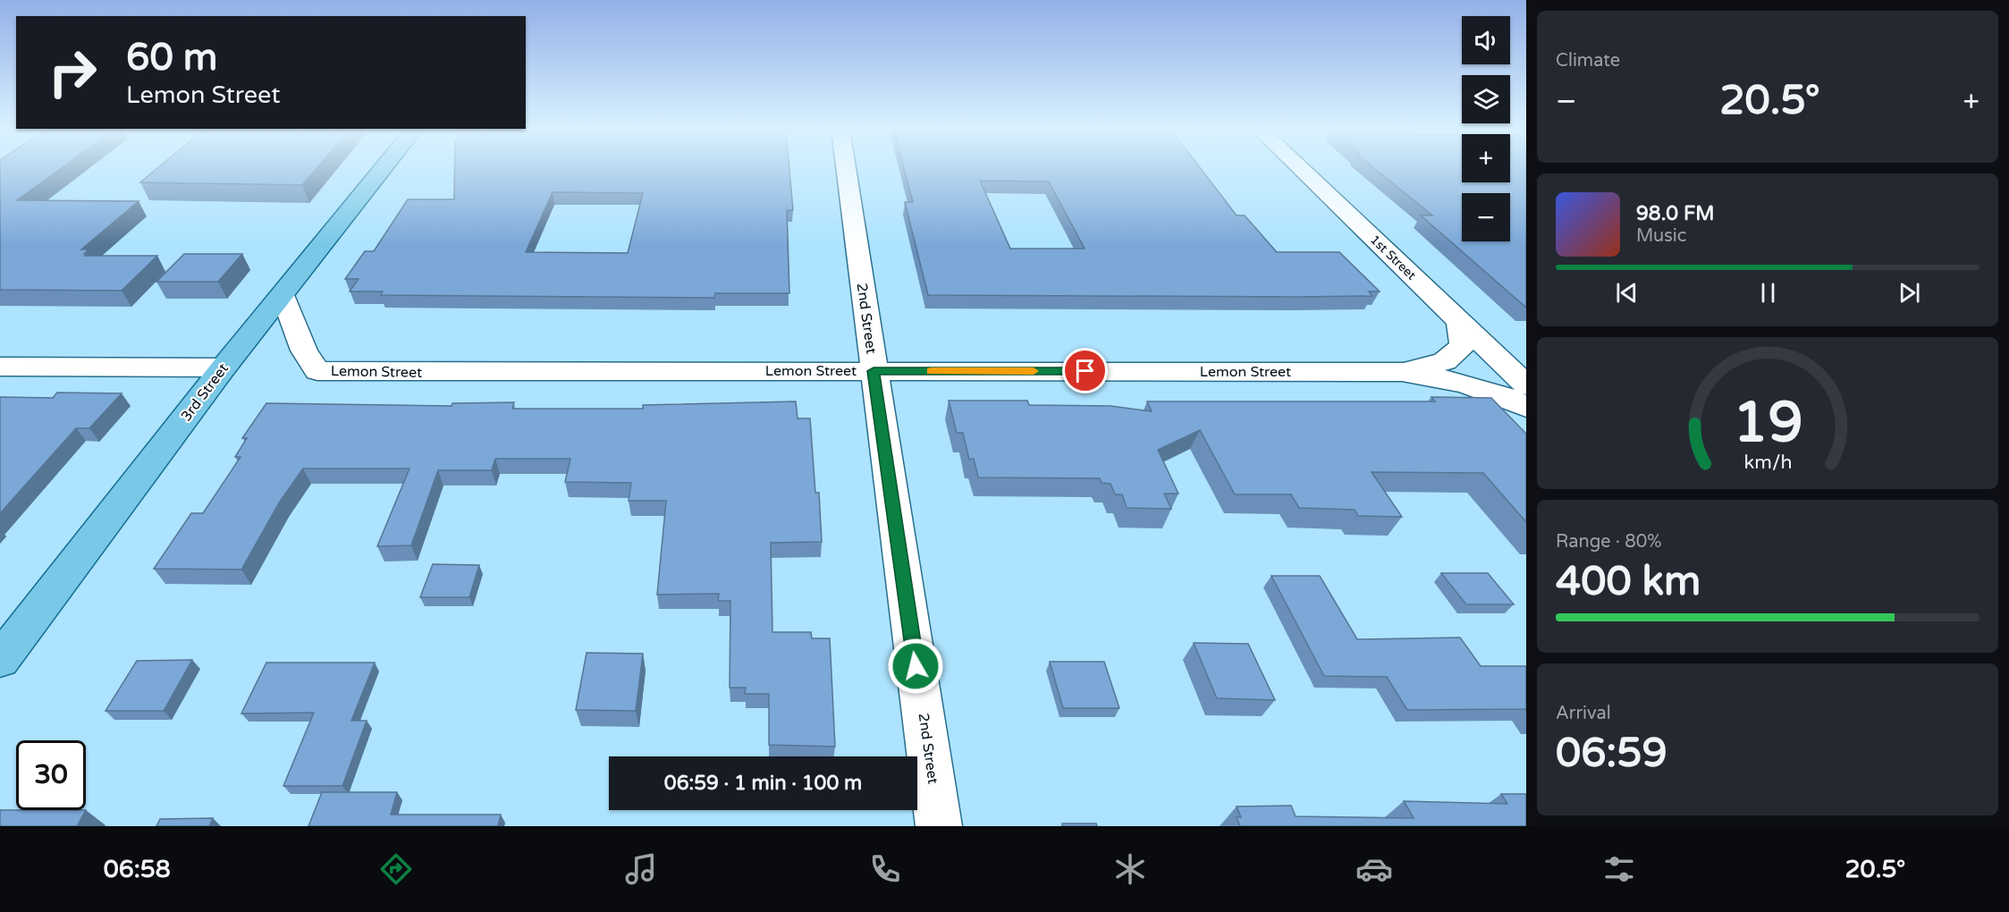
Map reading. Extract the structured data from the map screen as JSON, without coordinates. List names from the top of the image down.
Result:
{
  "streets": {
    "main road": ["3rd Street"],
    "street": ["1st Street", "2nd Street", "Lemon Street"]
  },
  "crossings": [
    ["2nd Street", "Lemon Street"],
    ["Lemon Street", "3rd Street"]
  ],
  "page": {
    "tile": [
      "Climate",
      ["Range · 80%", "400 km"],
      ["Arrival", "06:59"]
    ],
    "map_buttons": ["+", "−"],
    "turn": ["60 m", "Lemon Street"],
    "heat": ["−", "20.5°", "+"],
    "song": ["98.0 FM", "Music"],
    "limit": "30",
    "trip": "06:59 · 1 min · 100 m",
    "tabs": ["06:58", "20.5°"],
    "gauge": ["19", "km/h"]
  }
}
